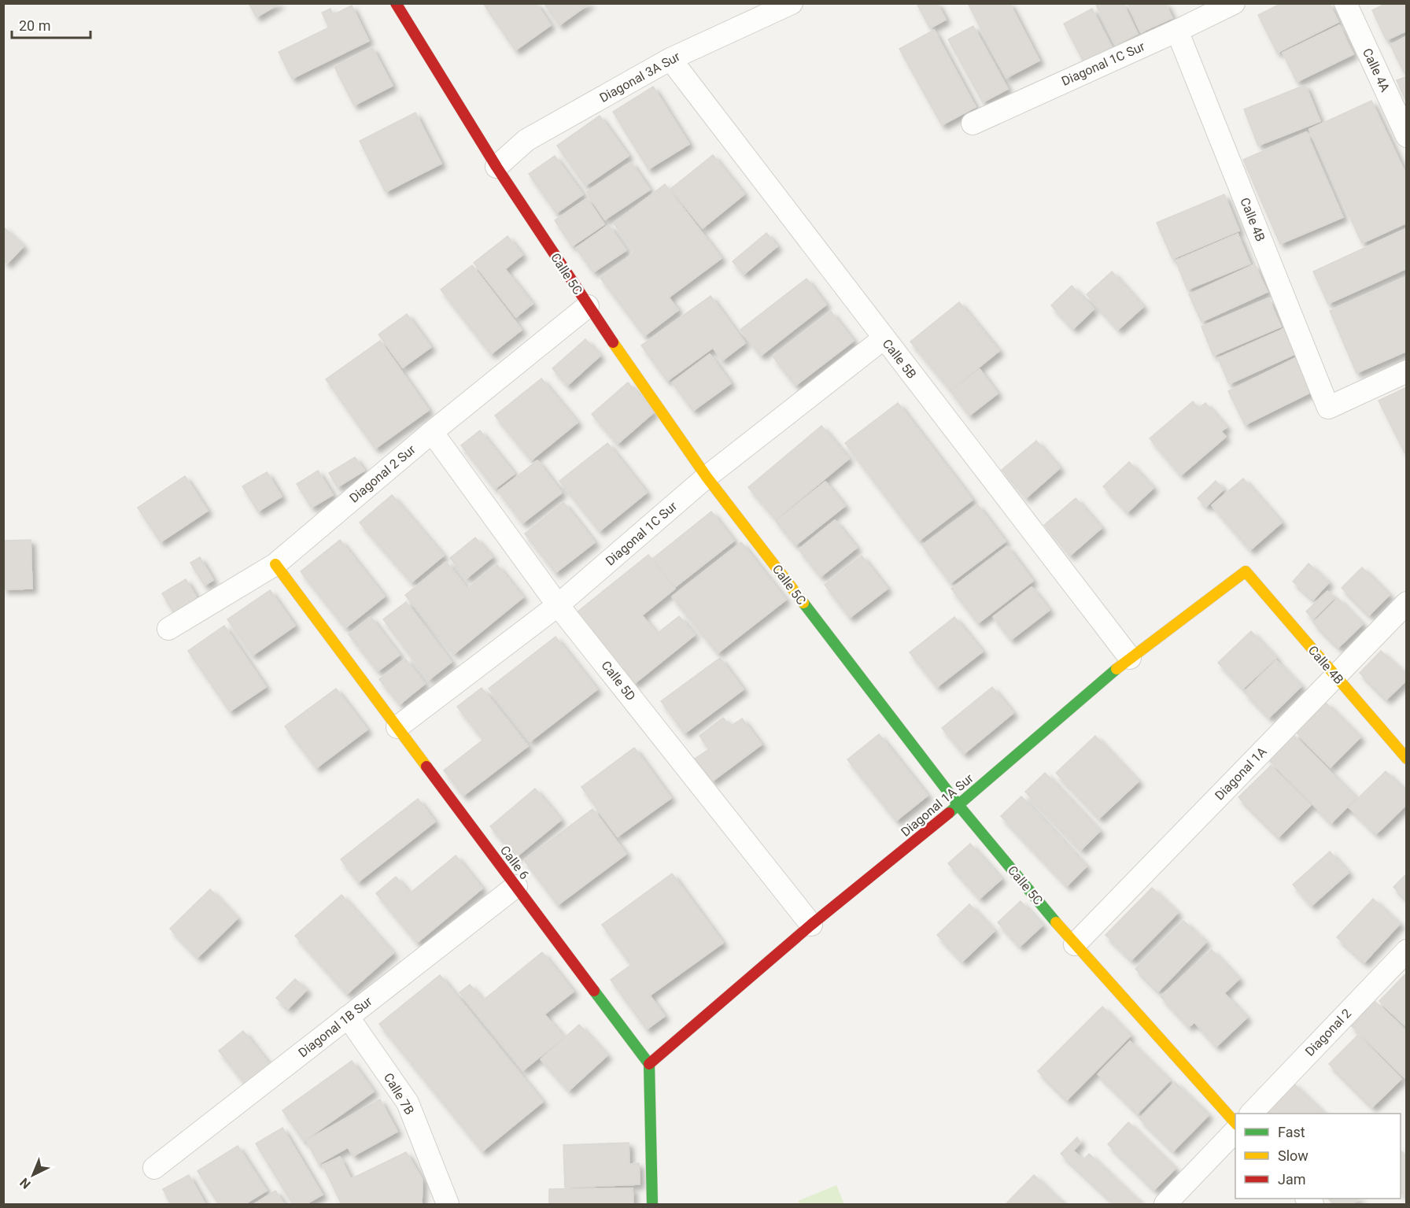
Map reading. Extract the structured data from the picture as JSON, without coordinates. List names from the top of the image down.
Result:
{
  "streets": {
    "street": [
      "Diagonal 1C Sur",
      "Calle 4A",
      "Diagonal 3A Sur",
      "Calle 4B",
      "Calle 5C",
      "Calle 5B",
      "Diagonal 2 Sur",
      "Calle 5D",
      "Diagonal 1A",
      "Diagonal 1A Sur",
      "Calle 6",
      "Diagonal 1B Sur",
      "Diagonal 2",
      "Calle 7B"
    ]
  },
  "crossings": [
    ["Diagonal 1C Sur", "Calle 4B"],
    ["Diagonal 1C Sur", "Calle 5C"],
    ["Diagonal 1C Sur", "Calle 5B"],
    ["Diagonal 1C Sur", "Calle 5D"],
    ["Diagonal 1C Sur", "Calle 6"],
    ["Diagonal 3A Sur", "Calle 5C"],
    ["Diagonal 3A Sur", "Calle 5B"],
    ["Calle 4B", "Diagonal 1A"],
    ["Calle 4B", "Diagonal 1A Sur"],
    ["Calle 5C", "Diagonal 2 Sur"],
    ["Calle 5C", "Diagonal 1A"],
    ["Calle 5C", "Diagonal 1A Sur"],
    ["Calle 5B", "Diagonal 1A Sur"],
    ["Diagonal 2 Sur", "Calle 5D"],
    ["Diagonal 2 Sur", "Calle 6"],
    ["Calle 5D", "Diagonal 1A Sur"],
    ["Diagonal 1A Sur", "Calle 6"],
    ["Calle 6", "Diagonal 1B Sur"],
    ["Diagonal 1B Sur", "Calle 7B"]
  ],
  "legend": ["Fast", "Slow", "Jam"],
  "scale_bar": "20 m",
  "north": "bottom left"
}
